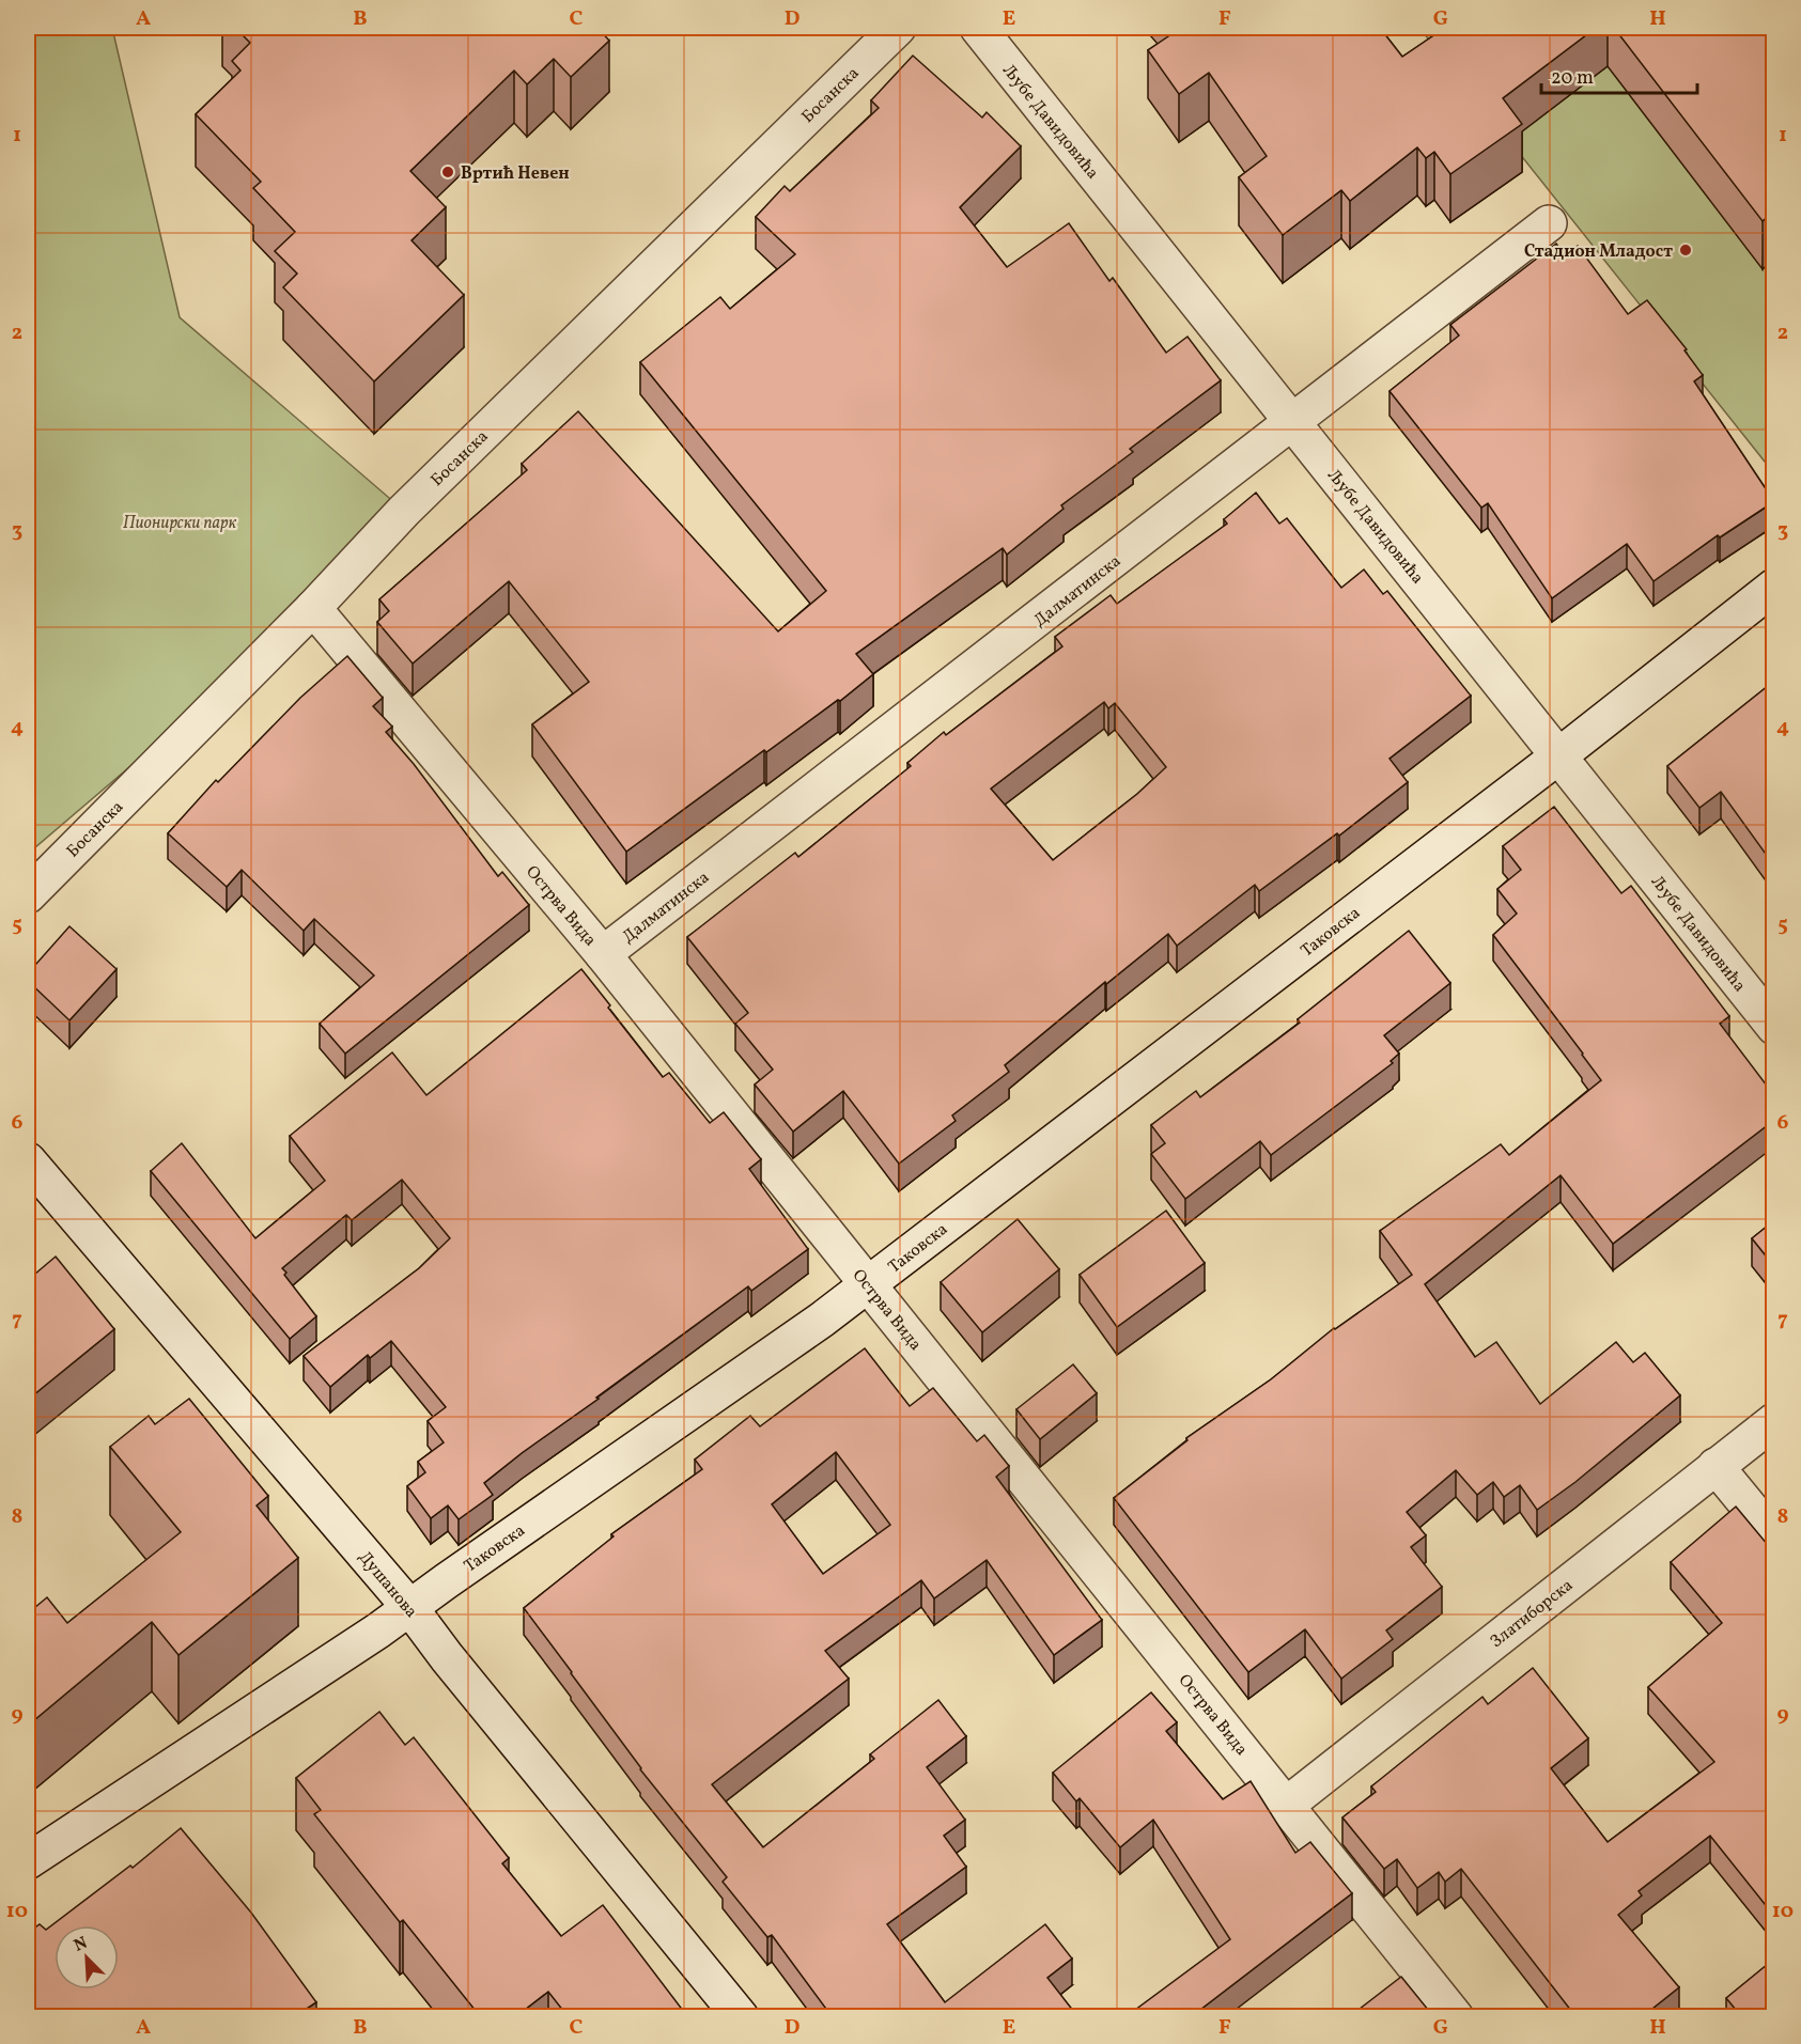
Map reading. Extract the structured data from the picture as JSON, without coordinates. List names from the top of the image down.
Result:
{
  "streets": {
    "street": [
      "Босанска",
      "Љубе Давидовића",
      "Далматинска",
      "Острва Вида",
      "Таковска",
      "Душанова",
      "Златиборска"
    ]
  },
  "crossings": [
    ["Босанска", "Острва Вида"],
    ["Љубе Давидовића", "Далматинска"],
    ["Љубе Давидовића", "Таковска"],
    ["Далматинска", "Острва Вида"],
    ["Острва Вида", "Таковска"],
    ["Острва Вида", "Златиборска"],
    ["Таковска", "Душанова"]
  ],
  "parks": ["Пионирски парк"],
  "places": ["Вртић Невен", "Стадион Младост"],
  "scale_bar": "20 m",
  "north": "top left",
  "grid": {
    "columns": [
      "A",
      "B",
      "C",
      "D",
      "E",
      "F",
      "G",
      "H"
    ],
    "rows": [
      "1",
      "2",
      "3",
      "4",
      "5",
      "6",
      "7",
      "8",
      "9",
      "10"
    ]
  }
}
